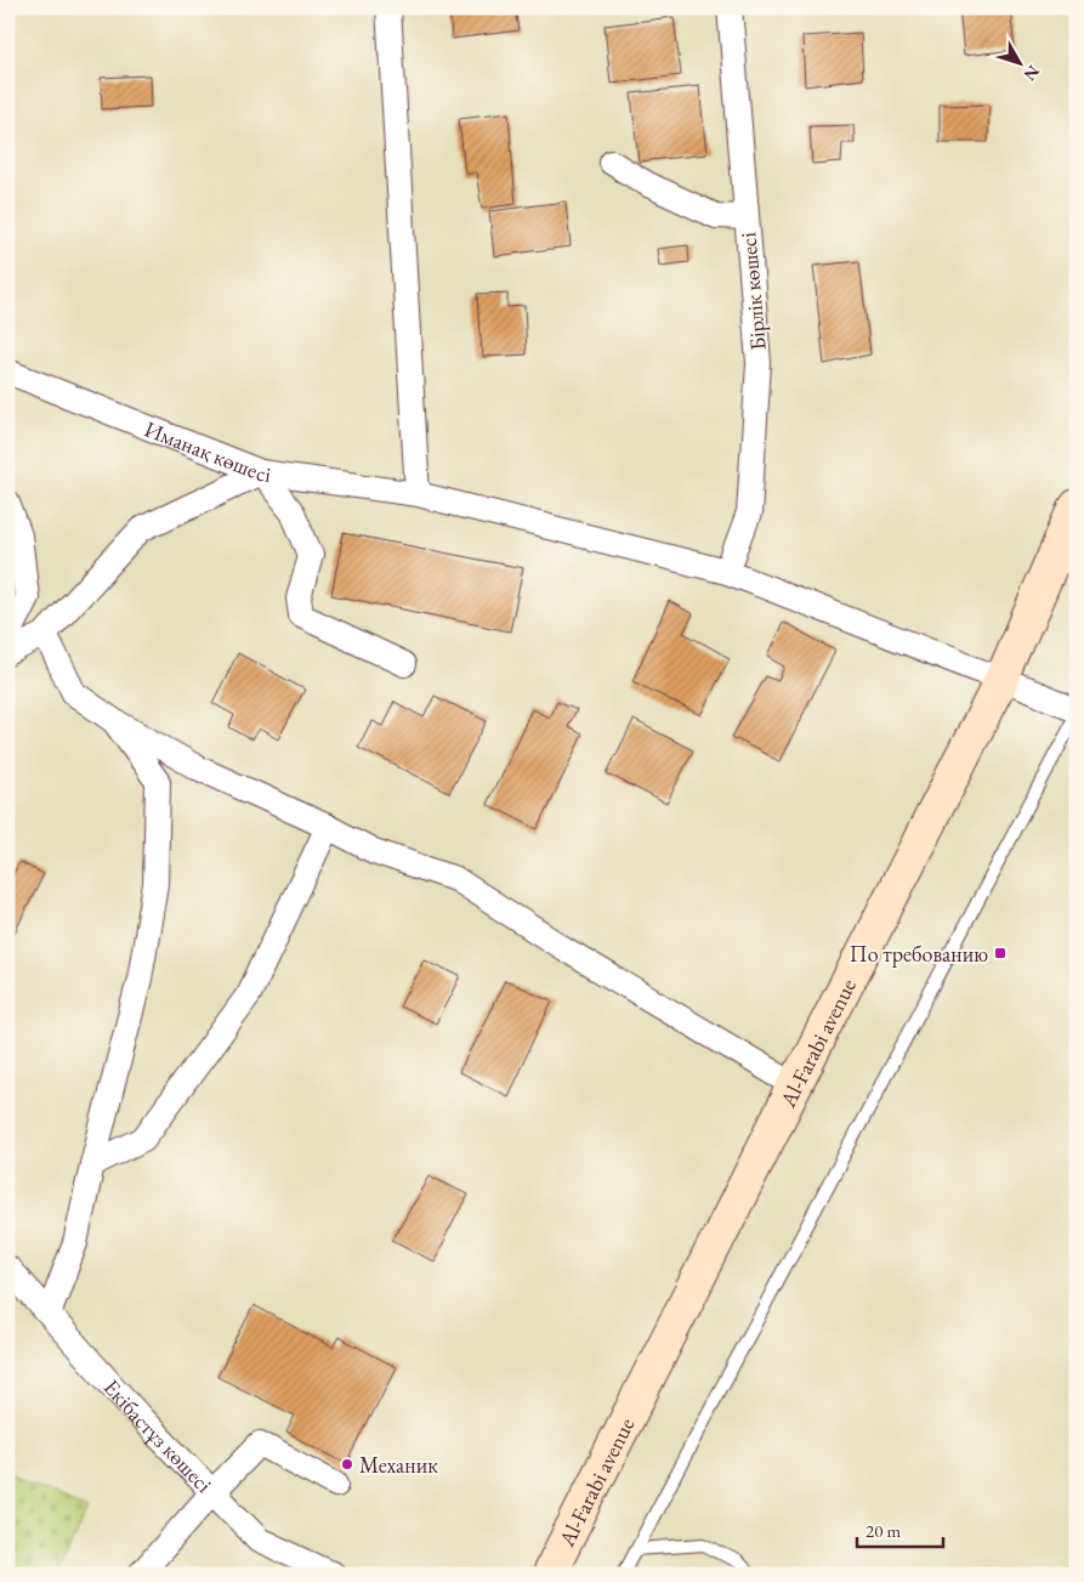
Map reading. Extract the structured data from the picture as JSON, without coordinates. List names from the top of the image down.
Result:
{
  "streets": {
    "main road": ["Al-Farabi avenue"],
    "street": ["Бірлік көшесі", "Иманақ көшесі", "Екібастұз көшесі"]
  },
  "crossings": [
    ["Бірлік көшесі", "Иманақ көшесі"],
    ["Иманақ көшесі", "Al-Farabi avenue"]
  ],
  "places": {
    "transit": ["По требованию"],
    "other": ["Механик"]
  },
  "scale_bar": "20 m",
  "north": "bottom right"
}
